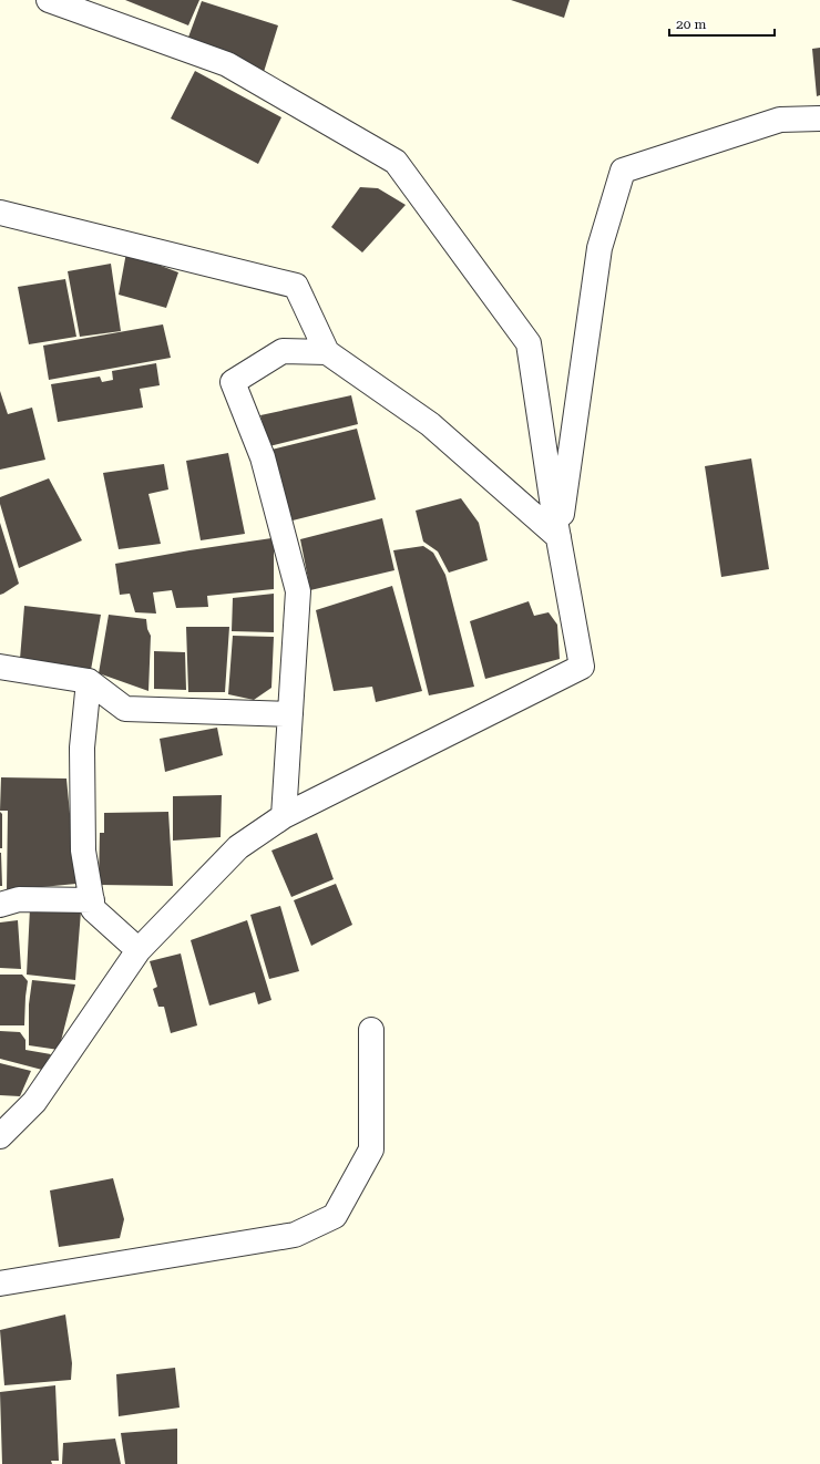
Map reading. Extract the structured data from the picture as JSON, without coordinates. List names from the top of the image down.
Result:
{
  "scale_bar": "20 m"
}
